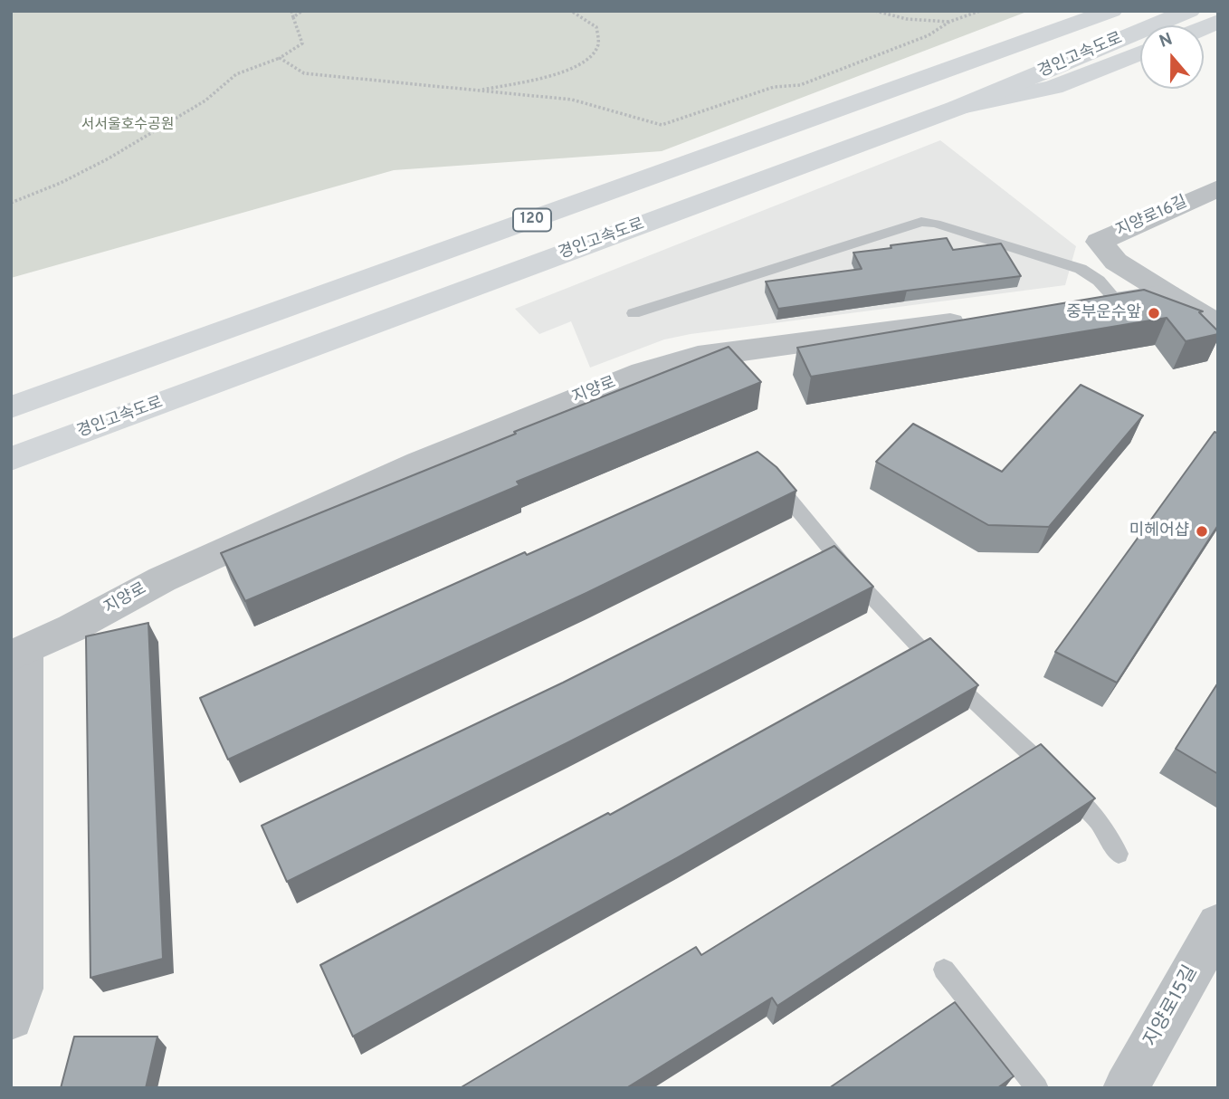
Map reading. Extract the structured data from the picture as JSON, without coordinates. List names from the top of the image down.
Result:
{
  "streets": {
    "highway": ["경인고속도로", "120"],
    "street": ["지양로16길", "지양로", "지양로15길"]
  },
  "parks": ["서서울호수공원"],
  "places": ["중부운수앞", "미헤어샵"],
  "north": "top"
}
